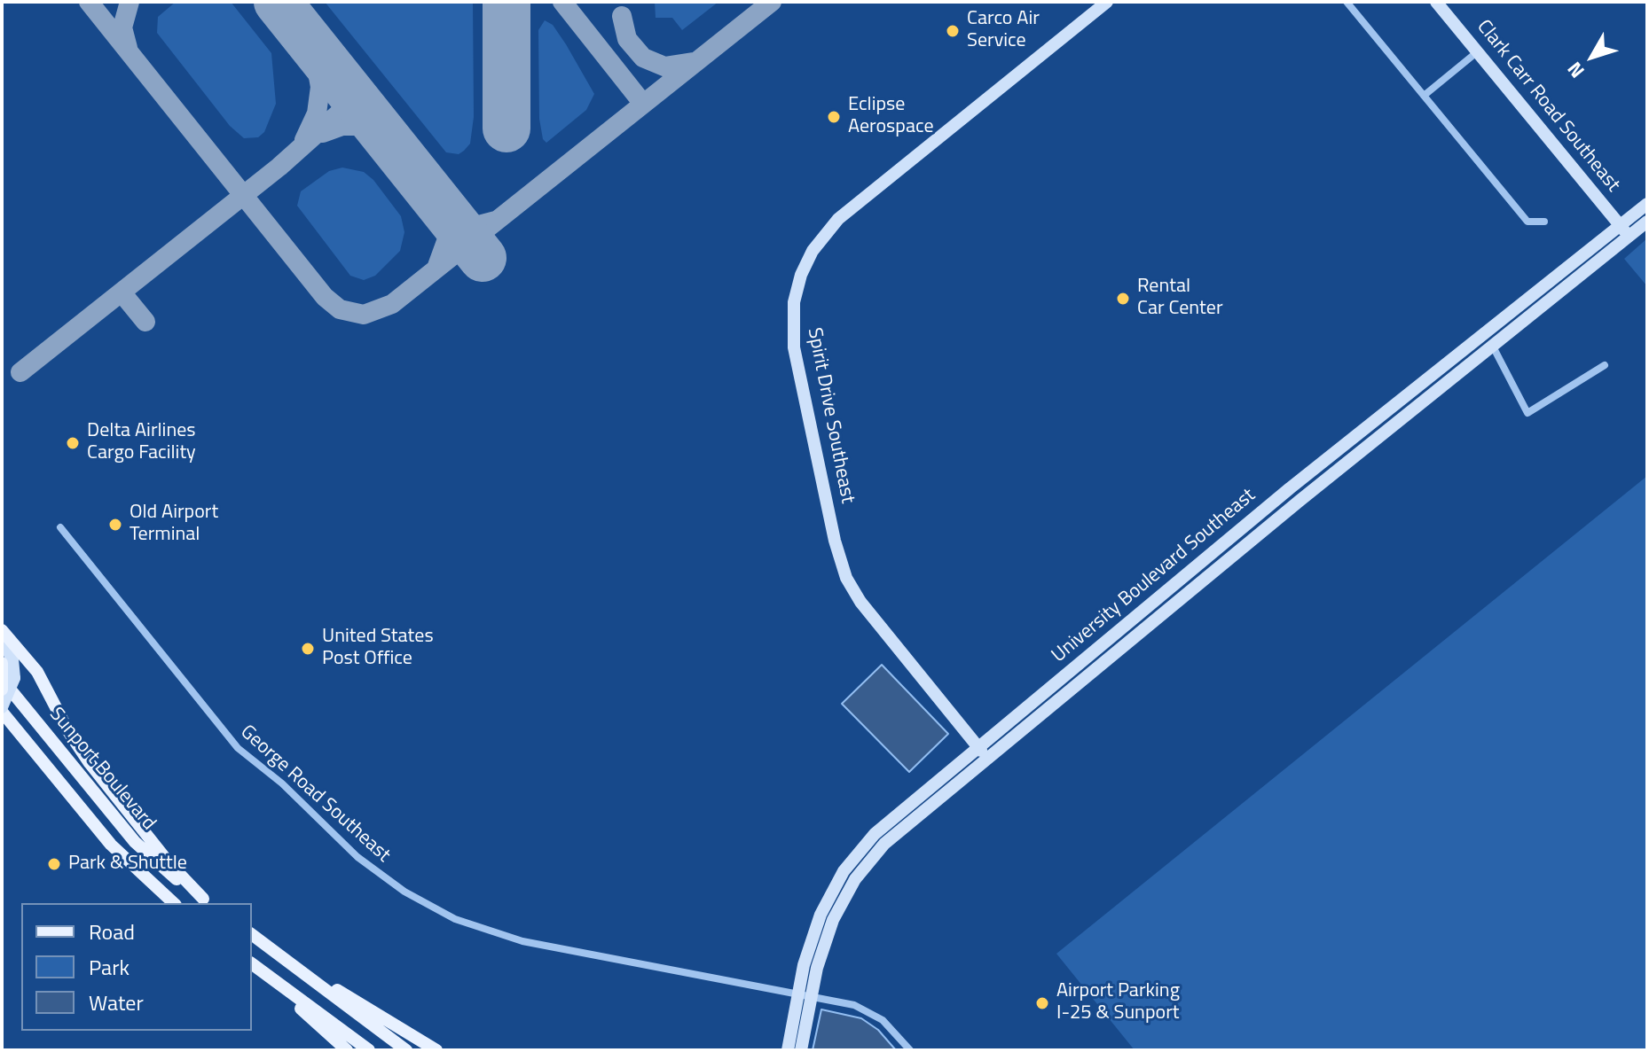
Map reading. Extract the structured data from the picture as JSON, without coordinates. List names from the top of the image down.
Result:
{
  "streets": {
    "main road": [
      "Clark Carr Road Southeast",
      "Spirit Drive Southeast",
      "University Boulevard Southeast",
      "Sunport Boulevard"
    ],
    "street": ["George Road Southeast"]
  },
  "crossings": [
    ["Clark Carr Road Southeast", "University Boulevard Southeast"],
    ["Spirit Drive Southeast", "University Boulevard Southeast"],
    ["University Boulevard Southeast", "George Road Southeast"]
  ],
  "places": [
    "Carco Air Service",
    "Eclipse Aerospace",
    "Rental Car Center",
    "Delta Airlines Cargo Facility",
    "Old Airport Terminal",
    "United States Post Office",
    "Park & Shuttle",
    "Airport Parking I-25 & Sunport"
  ],
  "legend": ["Road", "Park", "Water"],
  "north": "bottom left"
}
